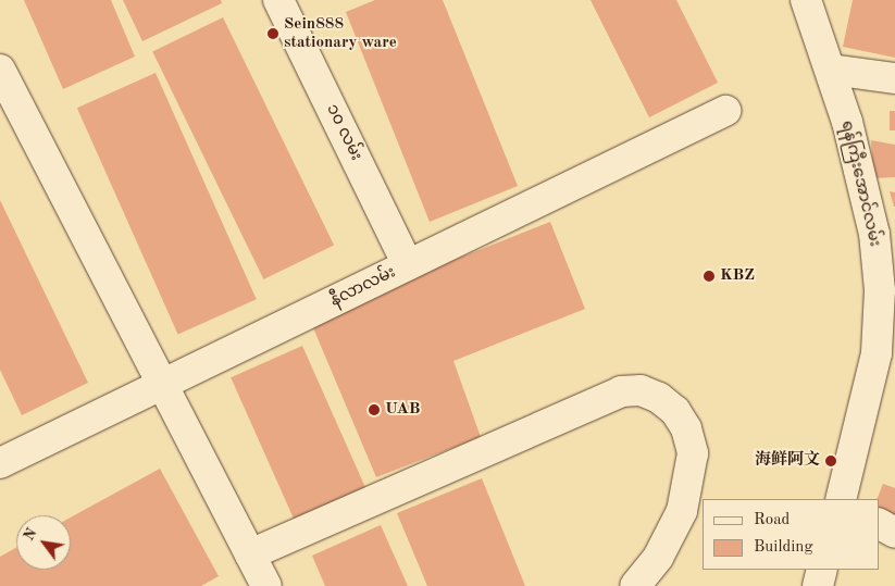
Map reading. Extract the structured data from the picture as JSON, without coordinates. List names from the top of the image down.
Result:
{
  "streets": {
    "street": ["၁၀ လမ်း", "ရန်ကြီးအောင်လမ်း", "နီလာလမ်း"]
  },
  "crossings": [
    ["၁၀ လမ်း", "နီလာလမ်း"]
  ],
  "places": [
    "Sein888 stationary ware",
    "KBZ",
    "UAB",
    "海鲜阿文"
  ],
  "legend": ["Road", "Building"],
  "north": "top left"
}
